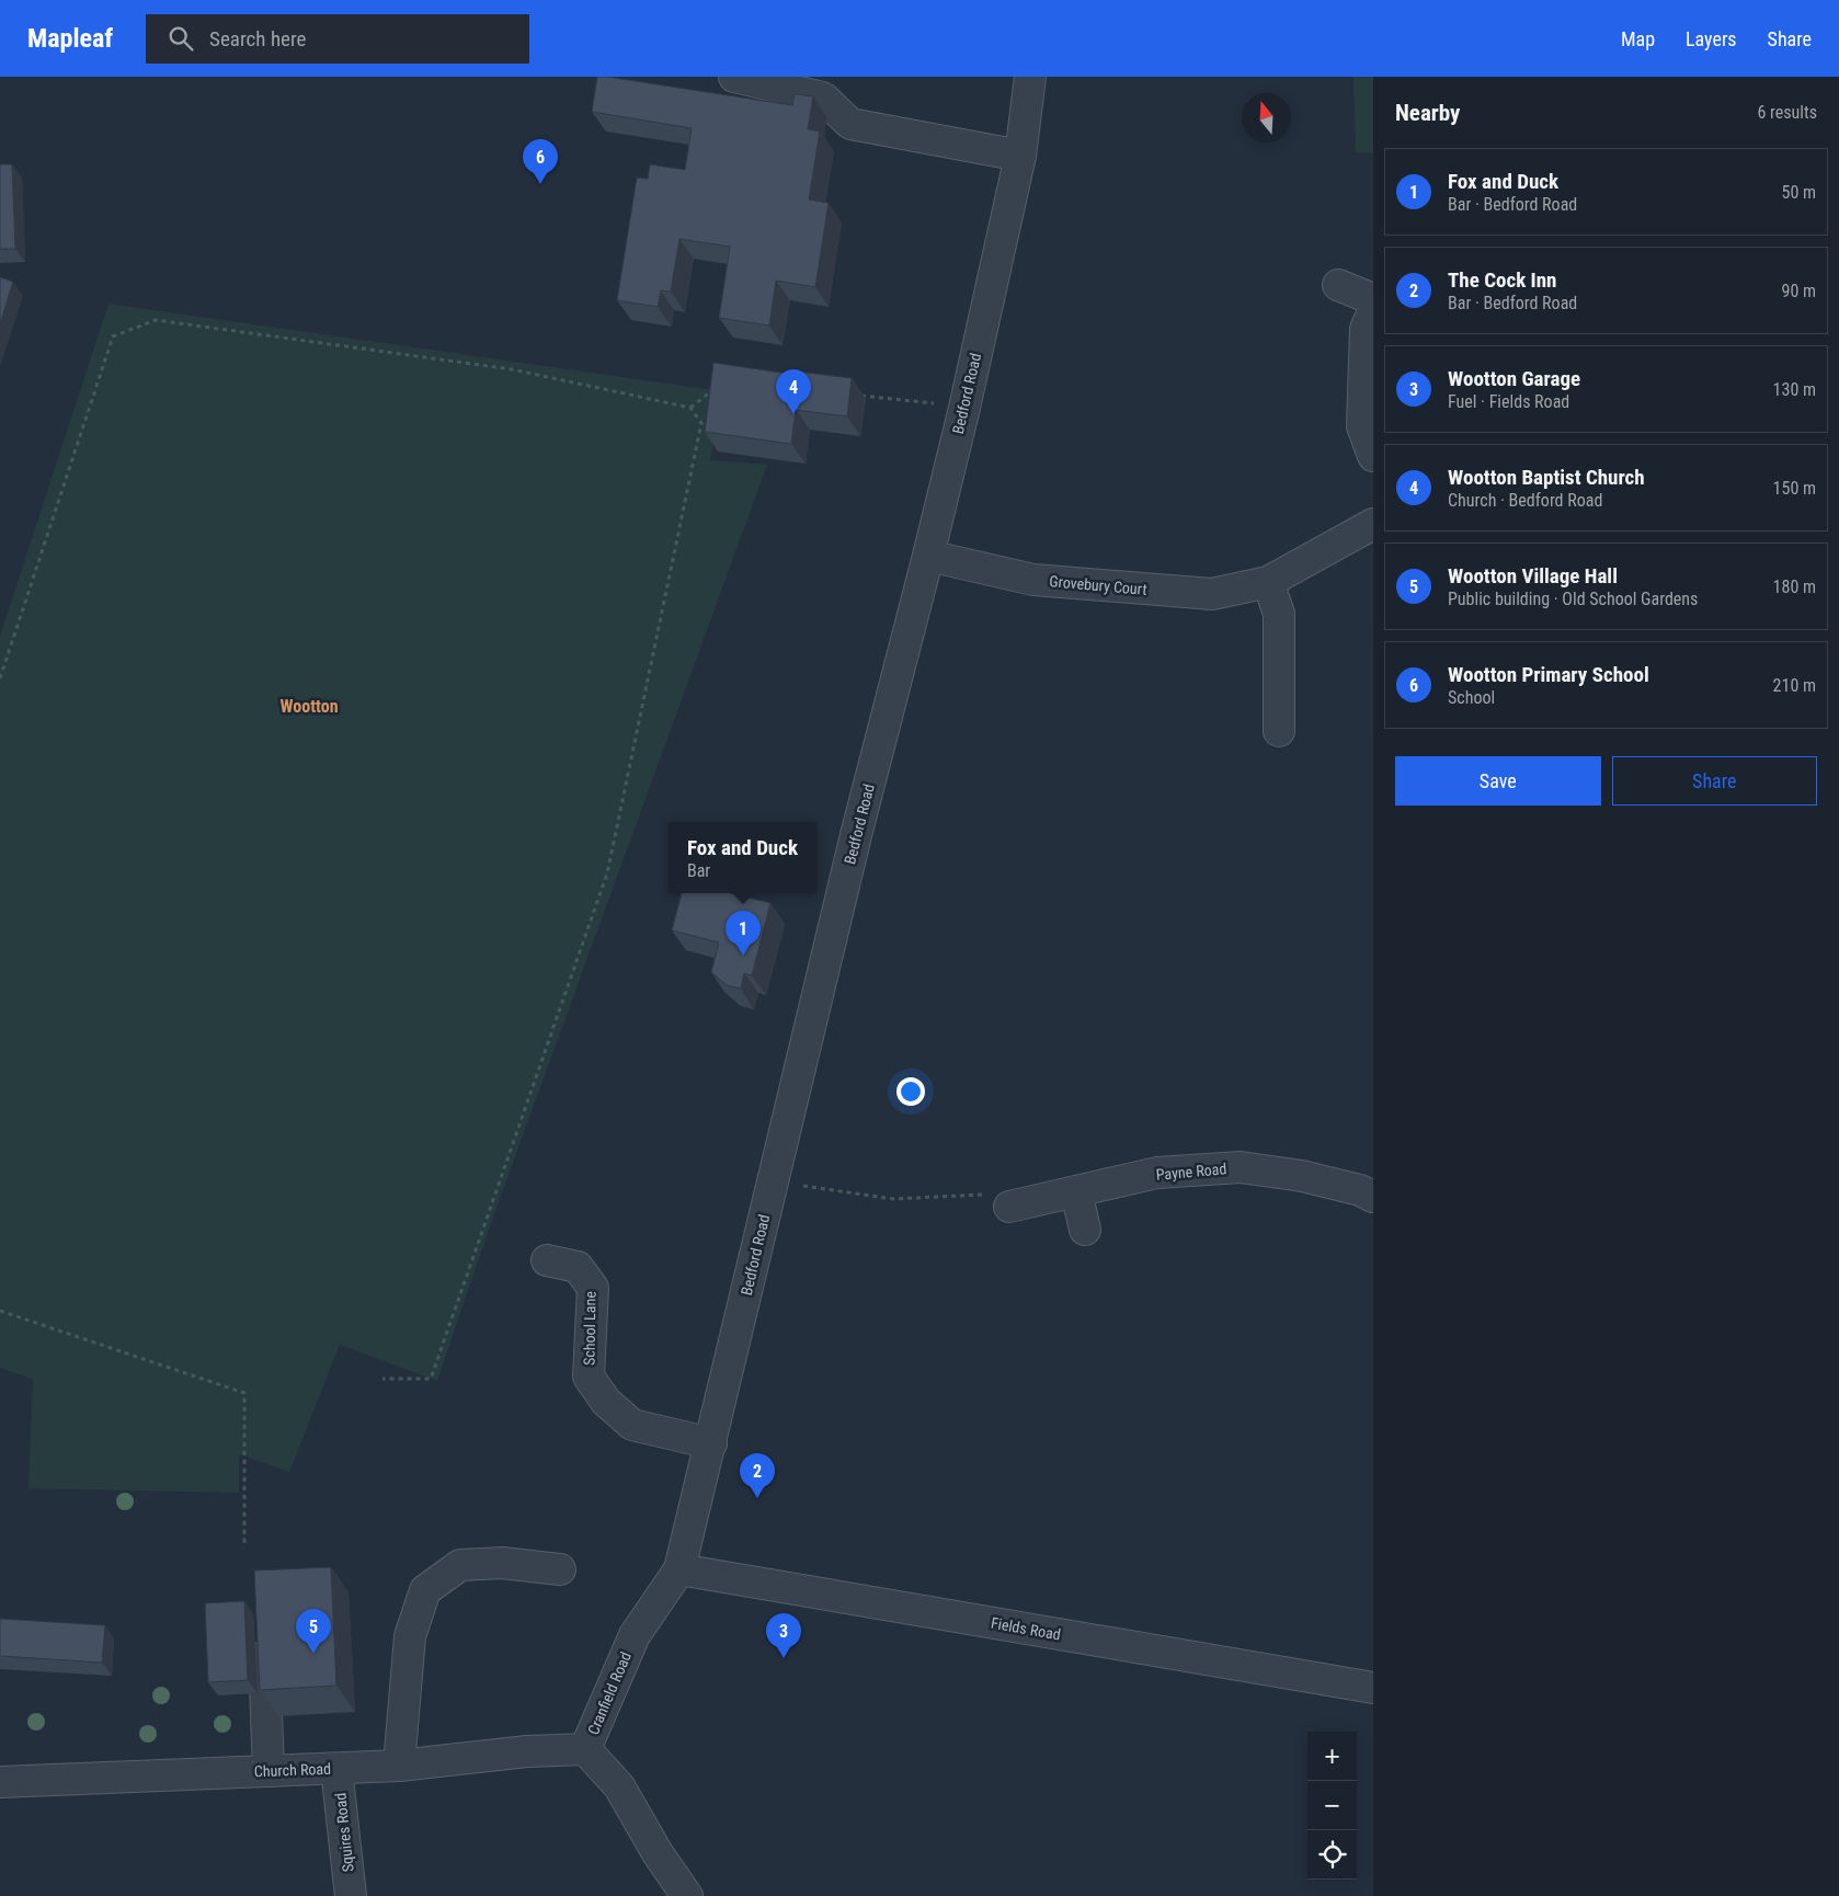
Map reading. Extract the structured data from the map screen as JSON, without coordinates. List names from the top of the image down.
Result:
{
  "streets": {
    "street": [
      "Bedford Road",
      "Grovebury Court",
      "Payne Road",
      "School Lane",
      "Fields Road",
      "Cranfield Road",
      "Church Road",
      "Squires Road"
    ]
  },
  "crossings": [
    ["Bedford Road", "Grovebury Court"],
    ["Bedford Road", "School Lane"],
    ["Bedford Road", "Fields Road"],
    ["Bedford Road", "Cranfield Road"],
    ["Fields Road", "Cranfield Road"],
    ["Cranfield Road", "Church Road"],
    ["Church Road", "Squires Road"]
  ],
  "districts": ["Wootton"],
  "north": "top",
  "page": {
    "header": "Mapleaf",
    "search": "Search here",
    "nav": ["Map", "Layers", "Share"],
    "heading": ["Nearby", "6 results"],
    "pins": [
      "6",
      "4",
      "1",
      "2",
      "5",
      "3"
    ],
    "list": [
      {
        "mark": "1",
        "name": "Fox and Duck",
        "note": "Bar · Bedford Road",
        "value": "50 m"
      },
      {
        "mark": "2",
        "name": "The Cock Inn",
        "note": "Bar · Bedford Road",
        "value": "90 m"
      },
      {
        "mark": "3",
        "name": "Wootton Garage",
        "note": "Fuel · Fields Road",
        "value": "130 m"
      },
      {
        "mark": "4",
        "name": "Wootton Baptist Church",
        "note": "Church · Bedford Road",
        "value": "150 m"
      },
      {
        "mark": "5",
        "name": "Wootton Village Hall",
        "note": "Public building · Old School Gardens",
        "value": "180 m"
      },
      {
        "mark": "6",
        "name": "Wootton Primary School",
        "note": "School",
        "value": "210 m"
      }
    ],
    "buttons": ["Save", "Share"],
    "popup": ["Fox and Duck", "Bar"],
    "map_buttons": ["+", "−"]
  }
}
